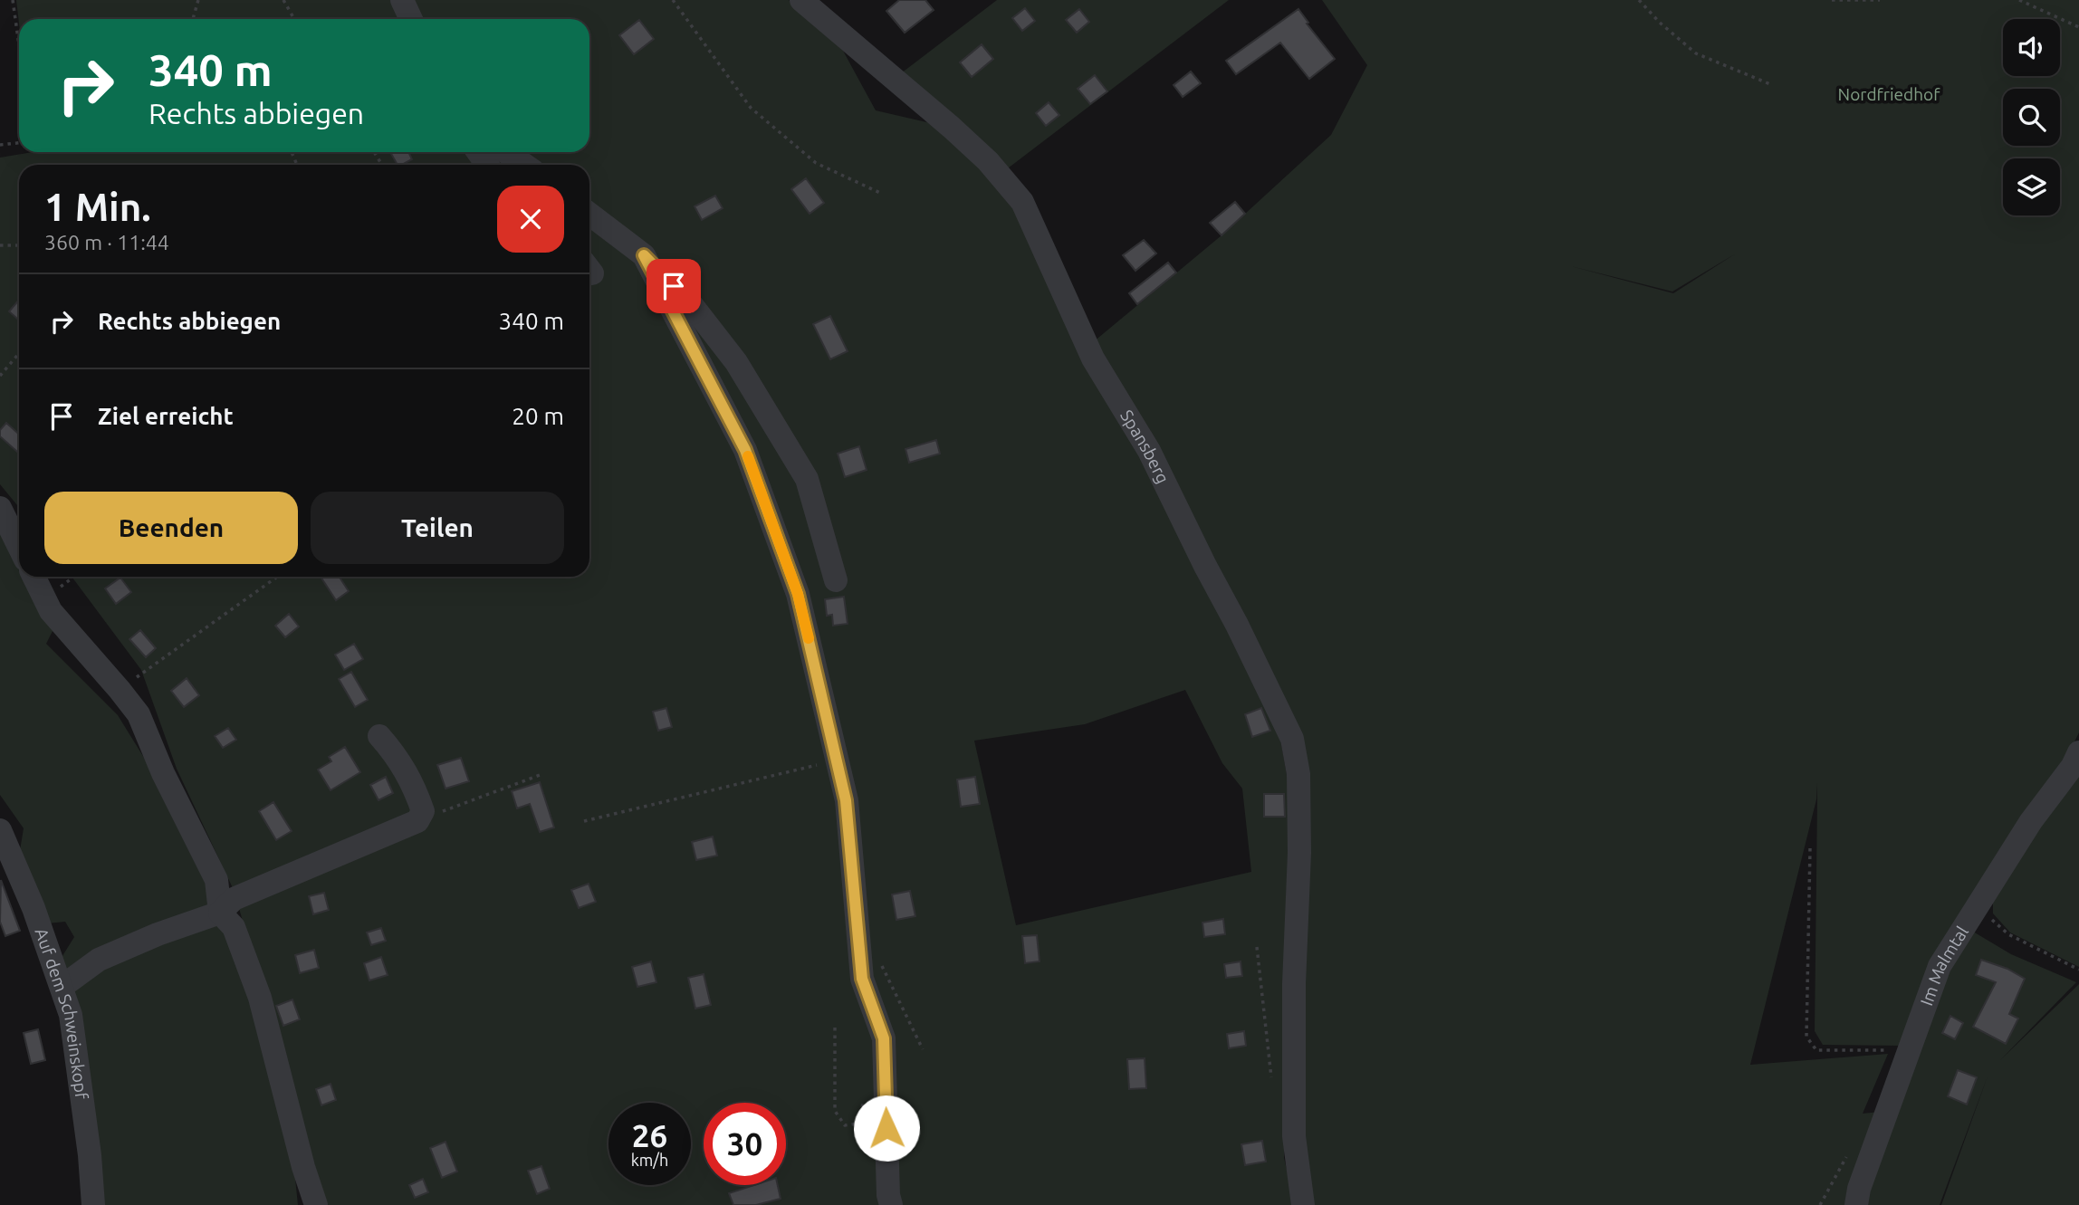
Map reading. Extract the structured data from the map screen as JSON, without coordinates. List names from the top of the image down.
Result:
{
  "streets": {
    "street": ["Spansberg", "Im Malmtal", "Auf dem Schweinskopf"]
  },
  "parks": ["Nordfriedhof"],
  "page": {
    "turn": ["340 m", "Rechts abbiegen"],
    "heading": ["1 Min.", "360 m · 11:44"],
    "list": [
      {
        "name": "Rechts abbiegen",
        "value": "340 m"
      },
      {
        "name": "Ziel erreicht",
        "value": "20 m"
      }
    ],
    "buttons": ["Beenden", "Teilen"],
    "speed": "26 km/h",
    "limit": "30"
  }
}
